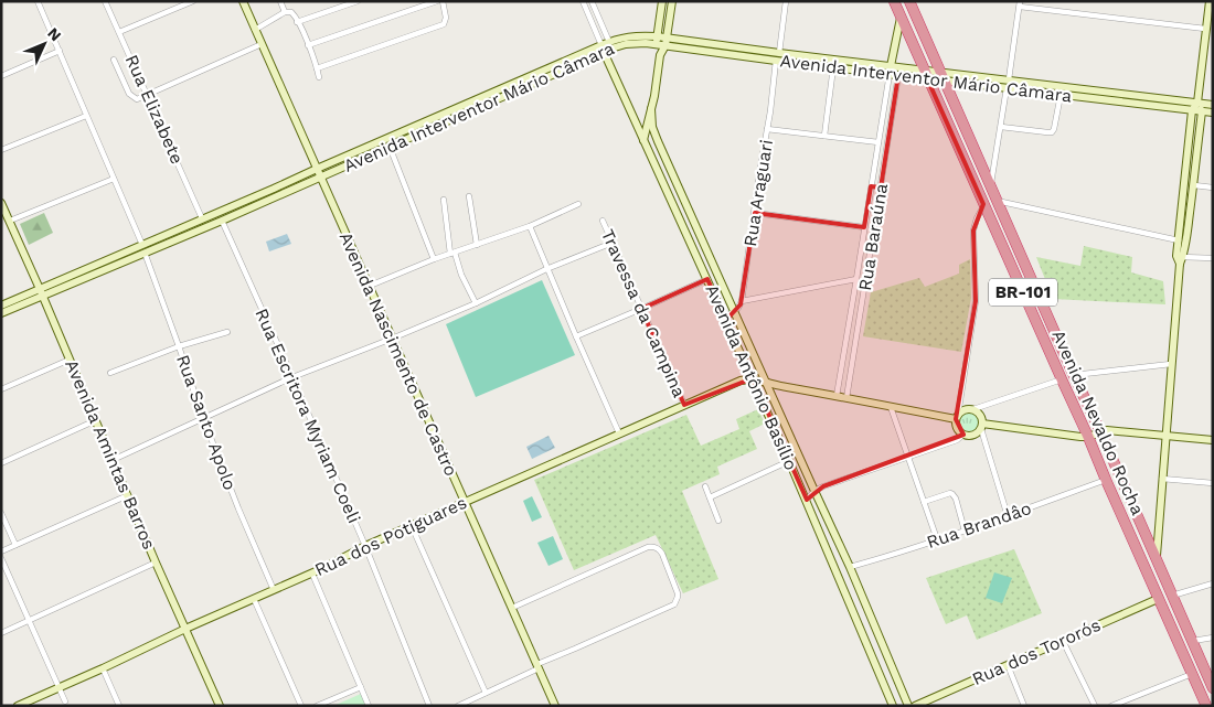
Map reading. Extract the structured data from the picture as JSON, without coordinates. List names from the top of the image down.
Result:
{
  "streets": {
    "highway": ["BR-101", "Avenida Nevaldo Rocha"],
    "main road": [
      "Avenida Interventor Mário Câmara",
      "Rua Baraúna",
      "Avenida Nascimento de Castro",
      "Avenida Antônio Basílio",
      "Avenida Amintas Barros",
      "Rua dos Potiguares",
      "Rua dos Tororós"
    ],
    "street": [
      "Rua Elizabete",
      "Rua Araguari",
      "Travessa da Campina",
      "Rua Escritora Myriam Coeli",
      "Rua Santo Apolo",
      "Rua Brandâo"
    ]
  },
  "crossings": [
    ["Avenida Interventor Mário Câmara", "Rua Elizabete"],
    ["Avenida Interventor Mário Câmara", "Rua Araguari"],
    ["Avenida Interventor Mário Câmara", "Rua Baraúna"],
    ["Avenida Interventor Mário Câmara", "Avenida Nascimento de Castro"],
    ["Avenida Interventor Mário Câmara", "Avenida Antônio Basílio"],
    ["Avenida Interventor Mário Câmara", "Rua Escritora Myriam Coeli"],
    ["Avenida Interventor Mário Câmara", "Rua Santo Apolo"],
    ["Avenida Interventor Mário Câmara", "Avenida Nevaldo Rocha"],
    ["Avenida Interventor Mário Câmara", "Avenida Amintas Barros"],
    ["Rua Araguari", "Avenida Antônio Basílio"],
    ["Rua Baraúna", "Avenida Nevaldo Rocha"],
    ["Travessa da Campina", "Rua dos Potiguares"],
    ["Avenida Nascimento de Castro", "Rua dos Potiguares"],
    ["Avenida Antônio Basílio", "Rua Brandâo"],
    ["Avenida Antônio Basílio", "Rua dos Potiguares"],
    ["Rua Escritora Myriam Coeli", "Rua dos Potiguares"],
    ["Rua Santo Apolo", "Rua dos Potiguares"],
    ["Avenida Nevaldo Rocha", "Rua Brandâo"],
    ["Avenida Nevaldo Rocha", "Rua dos Tororós"],
    ["Avenida Amintas Barros", "Rua dos Potiguares"]
  ],
  "north": "top right"
}
